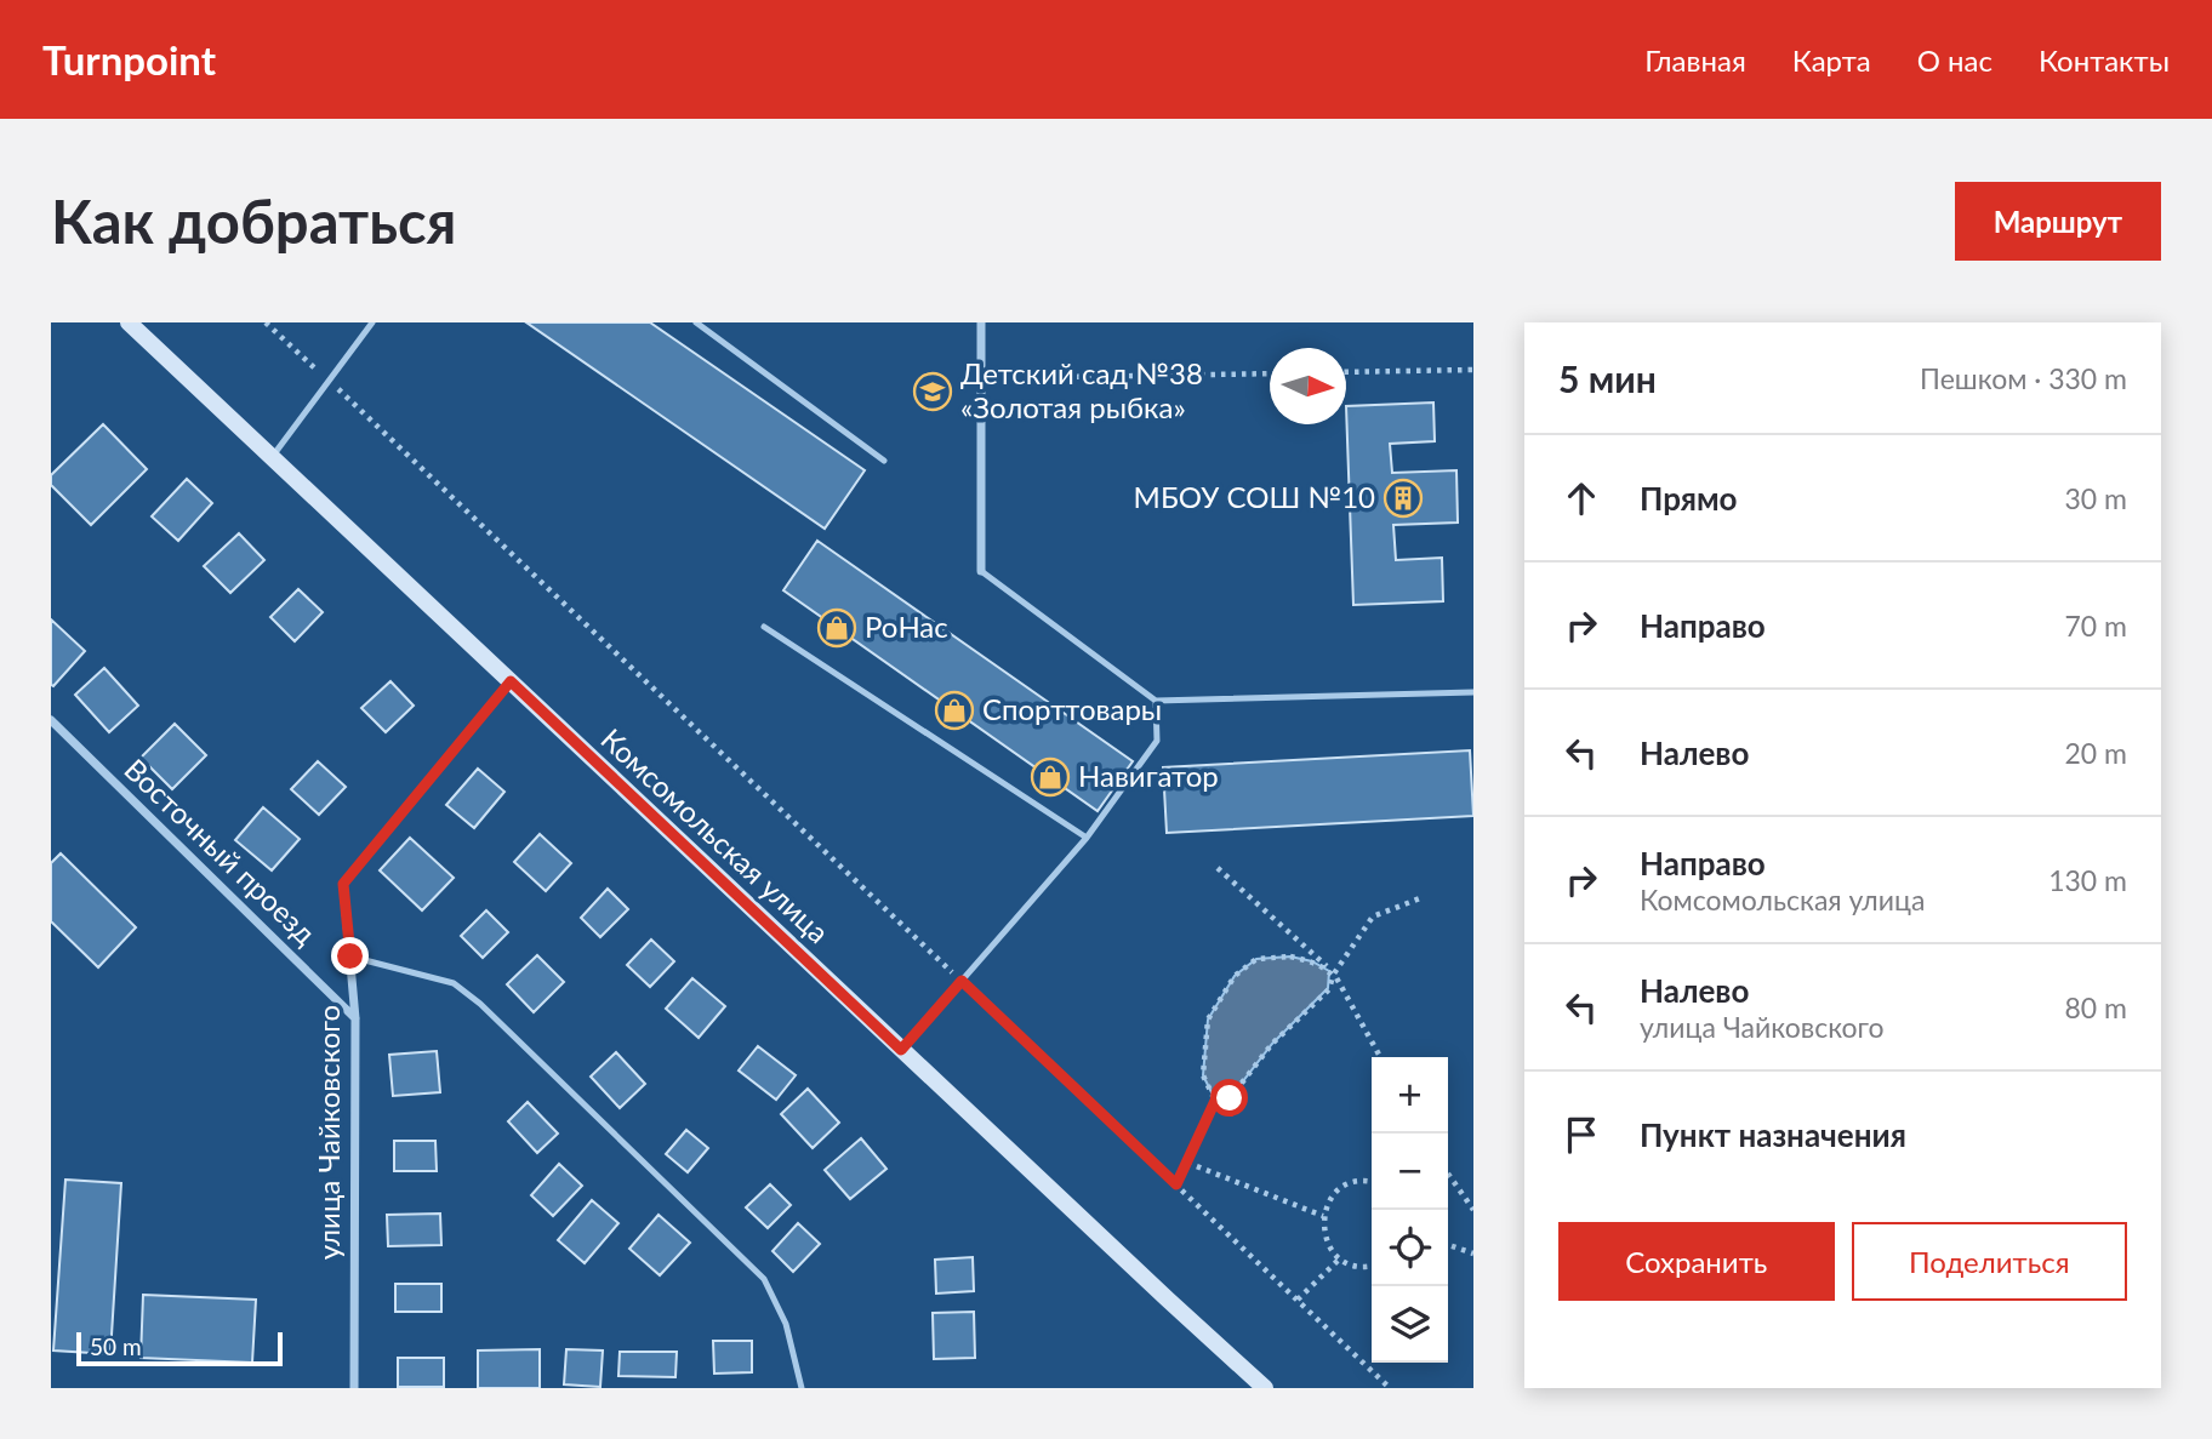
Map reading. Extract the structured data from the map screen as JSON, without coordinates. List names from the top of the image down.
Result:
{
  "streets": {
    "main road": ["Комсомольская улица"],
    "street": ["Восточный проезд", "улица Чайковского"]
  },
  "crossings": [
    ["Комсомольская улица", "улица Чайковского"],
    ["Восточный проезд", "улица Чайковского"]
  ],
  "places": {
    "school or university": ["Детский сад №38 «Золотая рыбка»"],
    "building": ["МБОУ СОШ №10"],
    "shop": ["РоНас", "Спорттовары", "Навигатор"]
  },
  "scale_bar": "50 m",
  "north": "right",
  "page": {
    "header": "Turnpoint",
    "nav": [
      "Главная",
      "Карта",
      "О нас",
      "Контакты"
    ],
    "buttons": [
      "Маршрут",
      ["Сохранить", "Поделиться"]
    ],
    "title": "Как добраться",
    "heading": ["5 мин", "Пешком · 330 m"],
    "list": [
      ["Прямо", "30 m"],
      ["Направо", "70 m"],
      ["Налево", "20 m"],
      ["Направо", "Комсомольская улица", "130 m"],
      ["Налево", "улица Чайковского", "80 m"],
      "Пункт назначения"
    ],
    "map_buttons": ["+", "−"],
    "scale": "50 m"
  }
}
